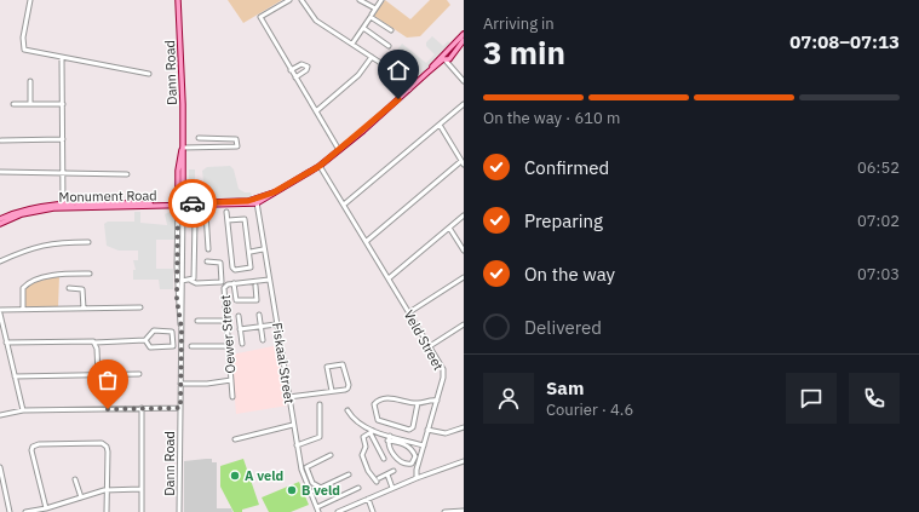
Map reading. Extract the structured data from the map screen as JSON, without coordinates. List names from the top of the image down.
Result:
{
  "streets": {
    "main road": ["Dann Road", "Monument Road"],
    "street": ["Oewer Street", "Veld Street", "Fiskaal Street"]
  },
  "crossings": [
    ["Dann Road", "Monument Road"],
    ["Monument Road", "Fiskaal Street"],
    ["Oewer Street", "Fiskaal Street"]
  ],
  "places": ["A veld", "B veld"],
  "page": {
    "heading": ["3 min", "Arriving in", "07:08–07:13"],
    "panel": ["Sam", "Courier · 4.6"],
    "bar": "On the way · 610 m",
    "list": [
      ["Confirmed", "06:52"],
      ["Preparing", "07:02"],
      ["On the way", "07:03"],
      "Delivered"
    ]
  }
}
